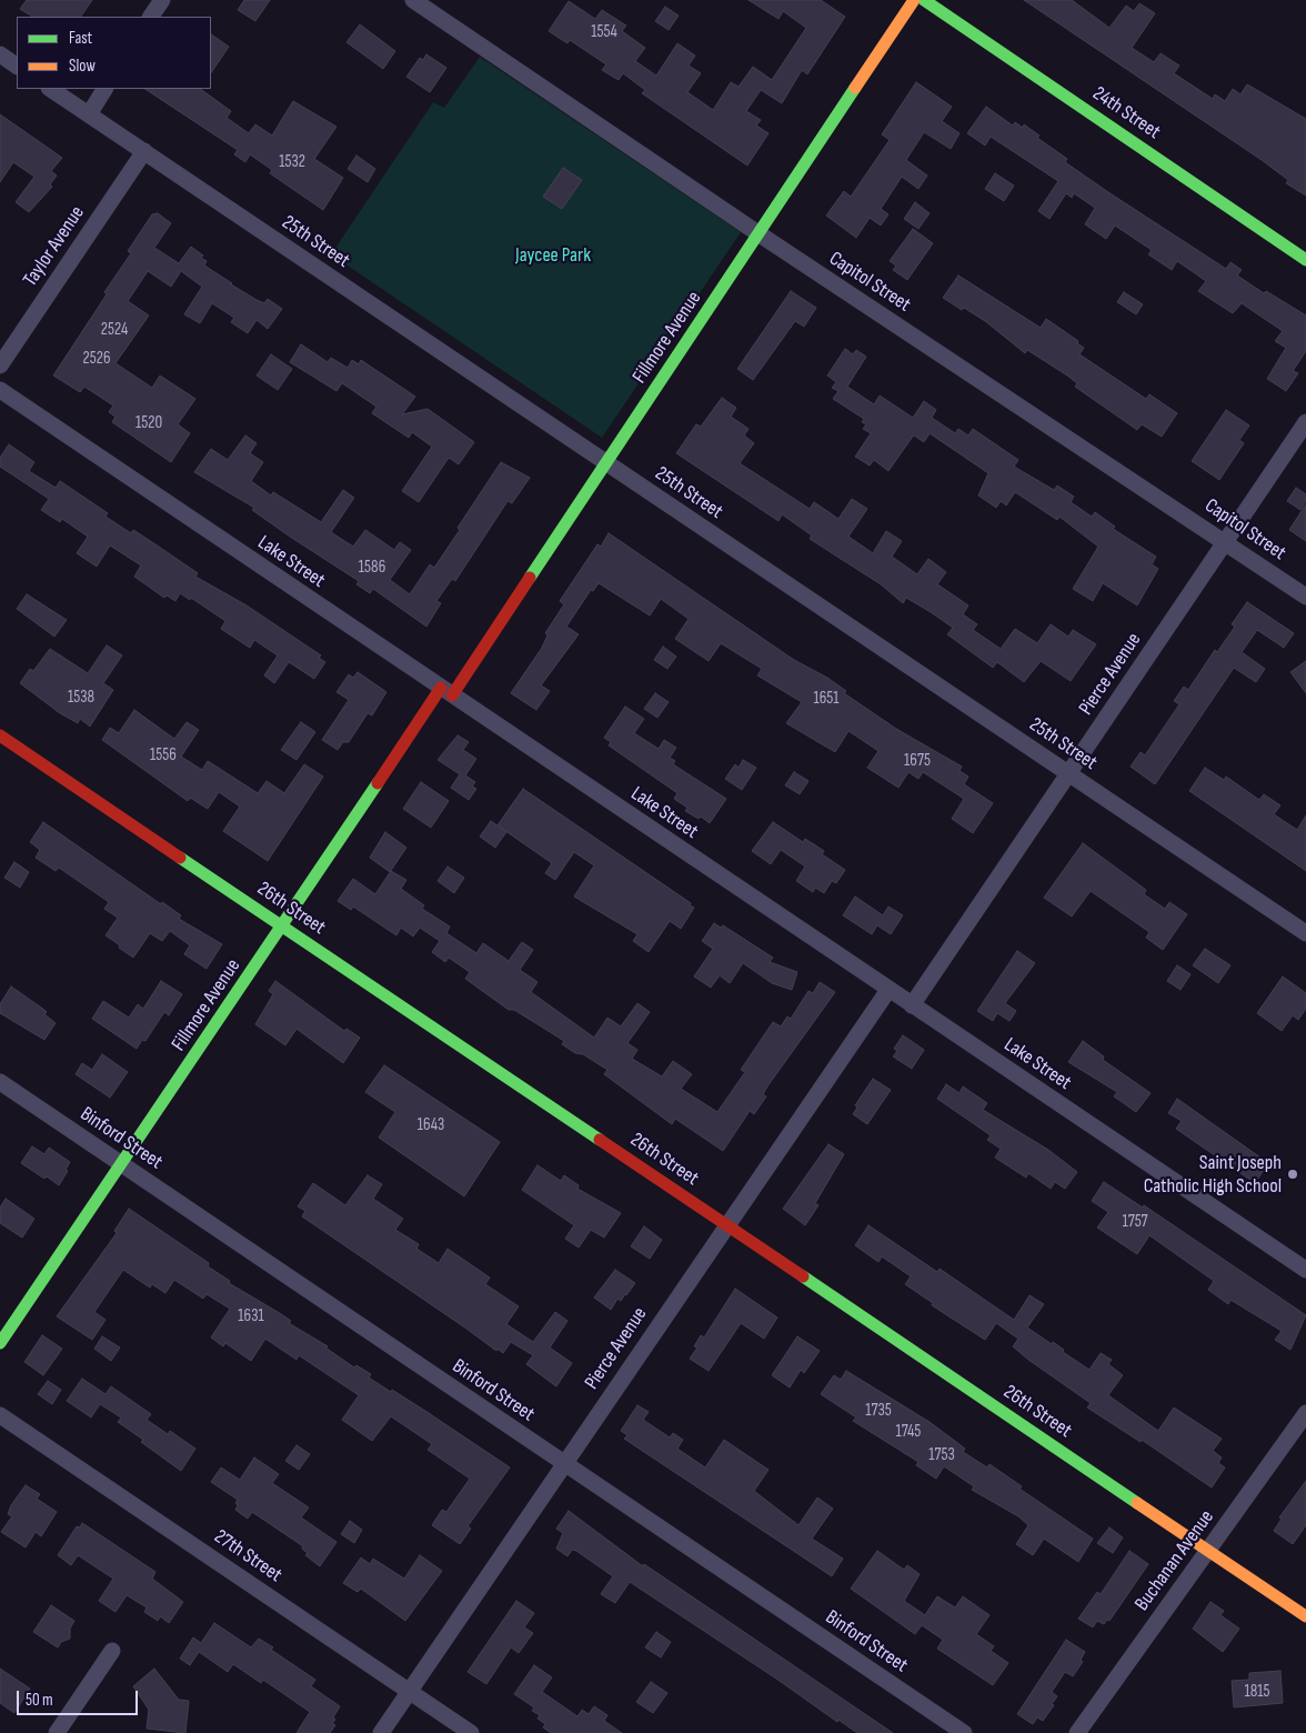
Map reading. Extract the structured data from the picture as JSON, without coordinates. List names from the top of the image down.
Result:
{
  "streets": {
    "street": [
      "24th Street",
      "25th Street",
      "Taylor Avenue",
      "Capitol Street",
      "Fillmore Avenue",
      "Lake Street",
      "Pierce Avenue",
      "26th Street",
      "Binford Street",
      "27th Street",
      "Buchanan Avenue"
    ]
  },
  "crossings": [
    ["25th Street", "Taylor Avenue"],
    ["25th Street", "Fillmore Avenue"],
    ["25th Street", "Pierce Avenue"],
    ["Capitol Street", "Fillmore Avenue"],
    ["Capitol Street", "Pierce Avenue"],
    ["Fillmore Avenue", "Lake Street"],
    ["Fillmore Avenue", "26th Street"],
    ["Fillmore Avenue", "Binford Street"],
    ["Lake Street", "Pierce Avenue"],
    ["Pierce Avenue", "26th Street"],
    ["Pierce Avenue", "Binford Street"],
    ["Pierce Avenue", "27th Street"],
    ["26th Street", "Buchanan Avenue"]
  ],
  "parks": ["Jaycee Park"],
  "places": ["Saint Joseph Catholic High School"],
  "house_numbers": [
    "1554",
    "1532",
    "2524",
    "2526",
    "1520",
    "1586",
    "1538",
    "1651",
    "1556",
    "1675",
    "1643",
    "1757",
    "1631",
    "1735",
    "1745",
    "1753",
    "1815"
  ],
  "legend": ["Fast", "Slow"],
  "scale_bar": "50 m"
}
